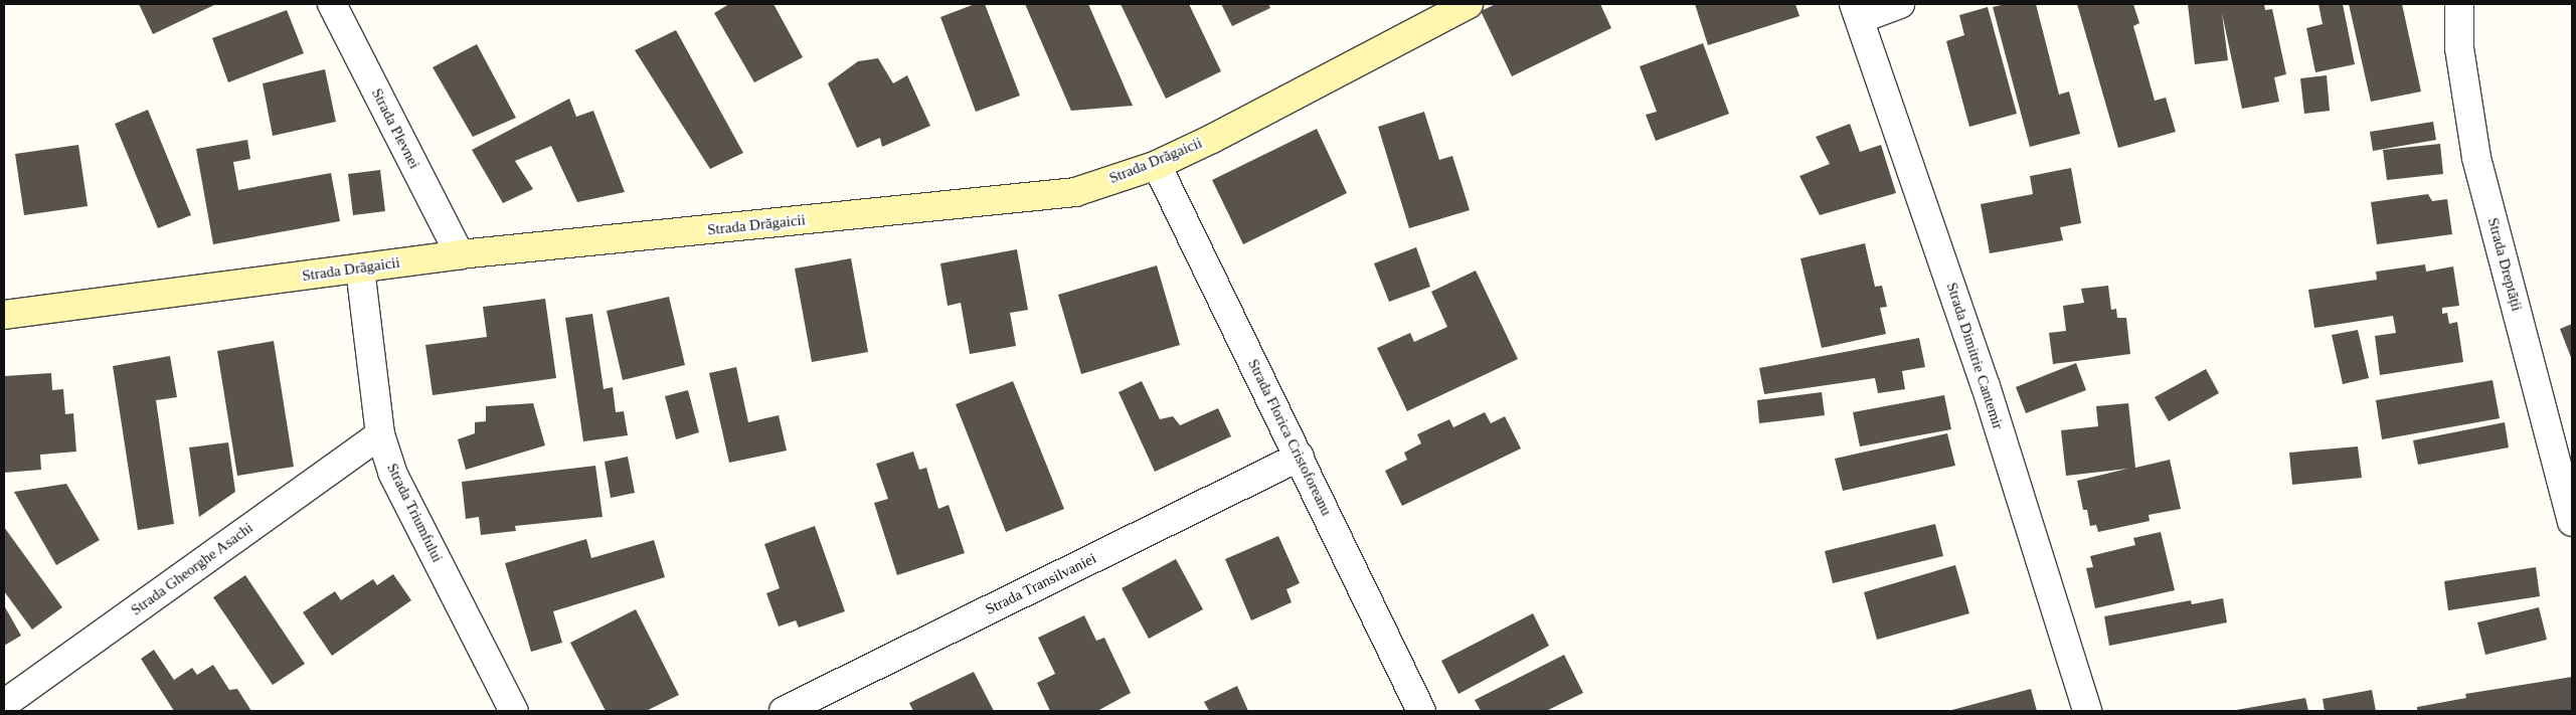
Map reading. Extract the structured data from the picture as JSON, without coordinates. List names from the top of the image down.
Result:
{
  "streets": {
    "street": [
      "Strada Plevnei",
      "Strada Drăgaicii",
      "Strada Dreptății",
      "Strada Dimitrie Cantemir",
      "Strada Florica Cristoforeanu",
      "Strada Triumfului",
      "Strada Gheorghe Asachi",
      "Strada Transilvaniei"
    ]
  },
  "crossings": [
    ["Strada Plevnei", "Strada Drăgaicii"],
    ["Strada Drăgaicii", "Strada Florica Cristoforeanu"],
    ["Strada Drăgaicii", "Strada Triumfului"],
    ["Strada Florica Cristoforeanu", "Strada Transilvaniei"],
    ["Strada Triumfului", "Strada Gheorghe Asachi"]
  ]
}
